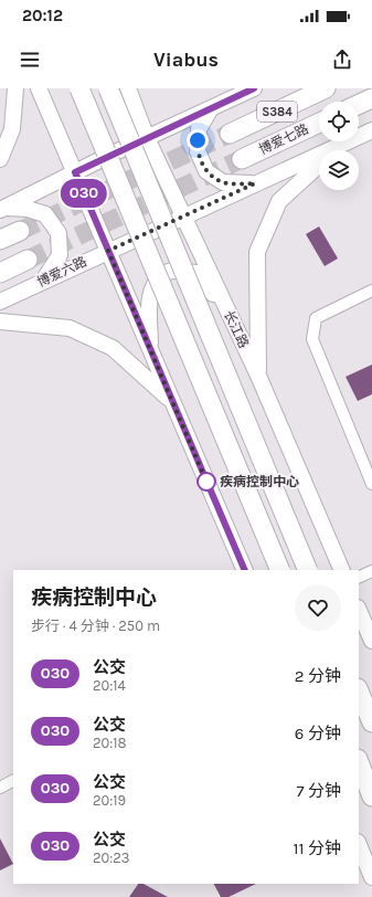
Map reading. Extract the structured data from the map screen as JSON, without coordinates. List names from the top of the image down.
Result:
{
  "streets": {
    "highway": [
      "S384",
      "博爱七路",
      "博爱六路",
      "长江路"
    ]
  },
  "crossings": [
    ["博爱六路", "长江路"]
  ],
  "places": ["疾病控制中心"],
  "lines": ["bus line 030"],
  "page": {
    "status": "20:12",
    "header": "Viabus",
    "on_map": "030",
    "heading": ["疾病控制中心", "步行 · 4 分钟 · 250 m"],
    "list": [
      {
        "mark": "030",
        "name": "公交",
        "note": "20:14",
        "value": "2 分钟"
      },
      {
        "mark": "030",
        "name": "公交",
        "note": "20:18",
        "value": "6 分钟"
      },
      {
        "mark": "030",
        "name": "公交",
        "note": "20:19",
        "value": "7 分钟"
      },
      {
        "mark": "030",
        "name": "公交",
        "note": "20:23",
        "value": "11 分钟"
      }
    ]
  }
}
